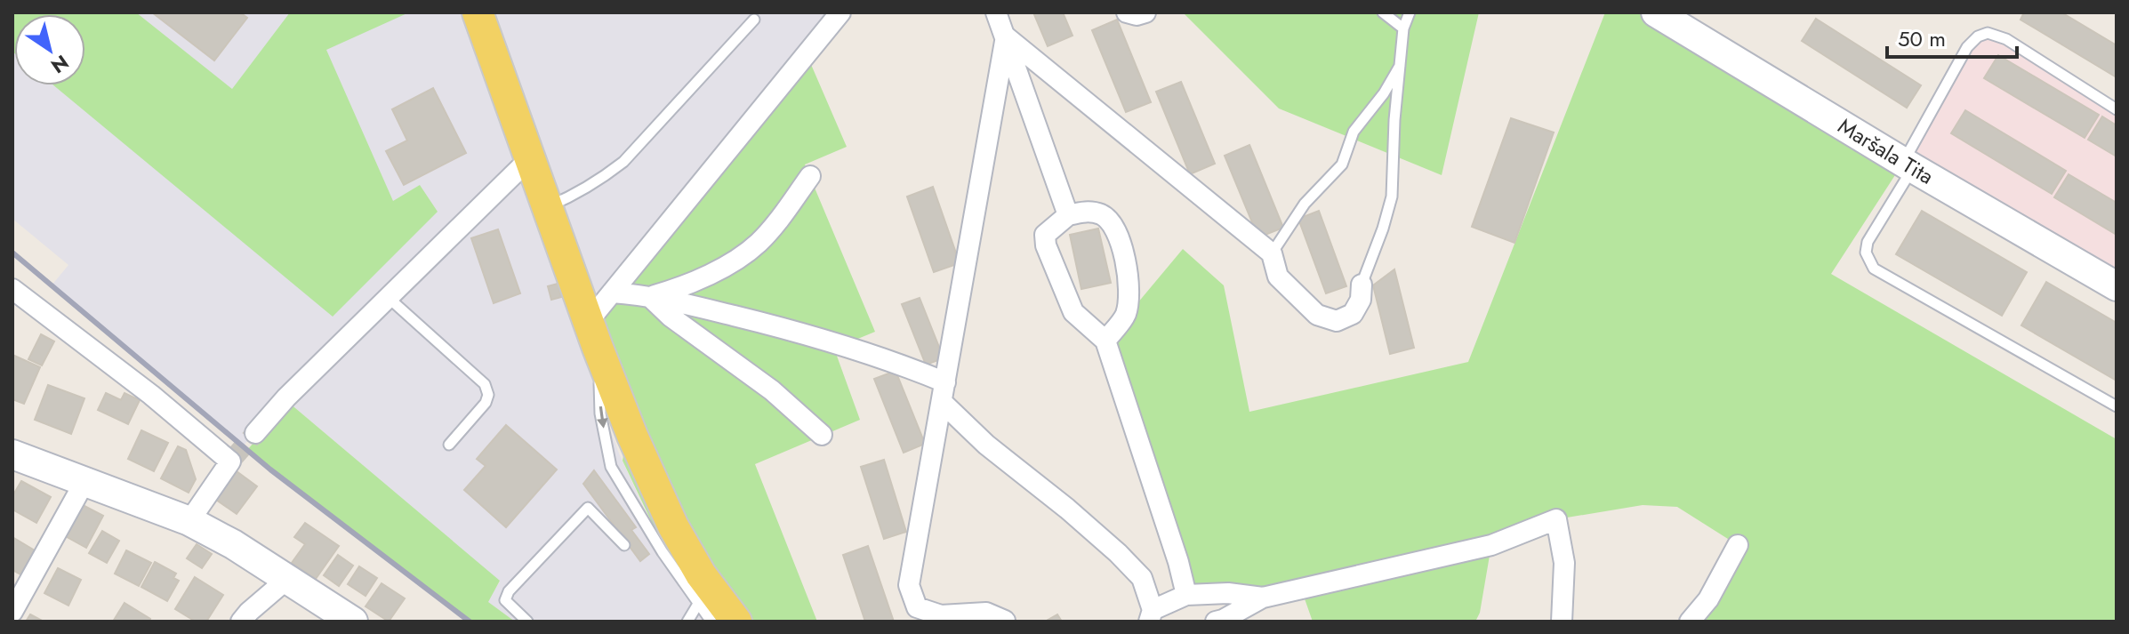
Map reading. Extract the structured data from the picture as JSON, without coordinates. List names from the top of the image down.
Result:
{
  "streets": {
    "street": ["Maršala Tita"]
  },
  "scale_bar": "50 m",
  "north": "bottom right"
}
